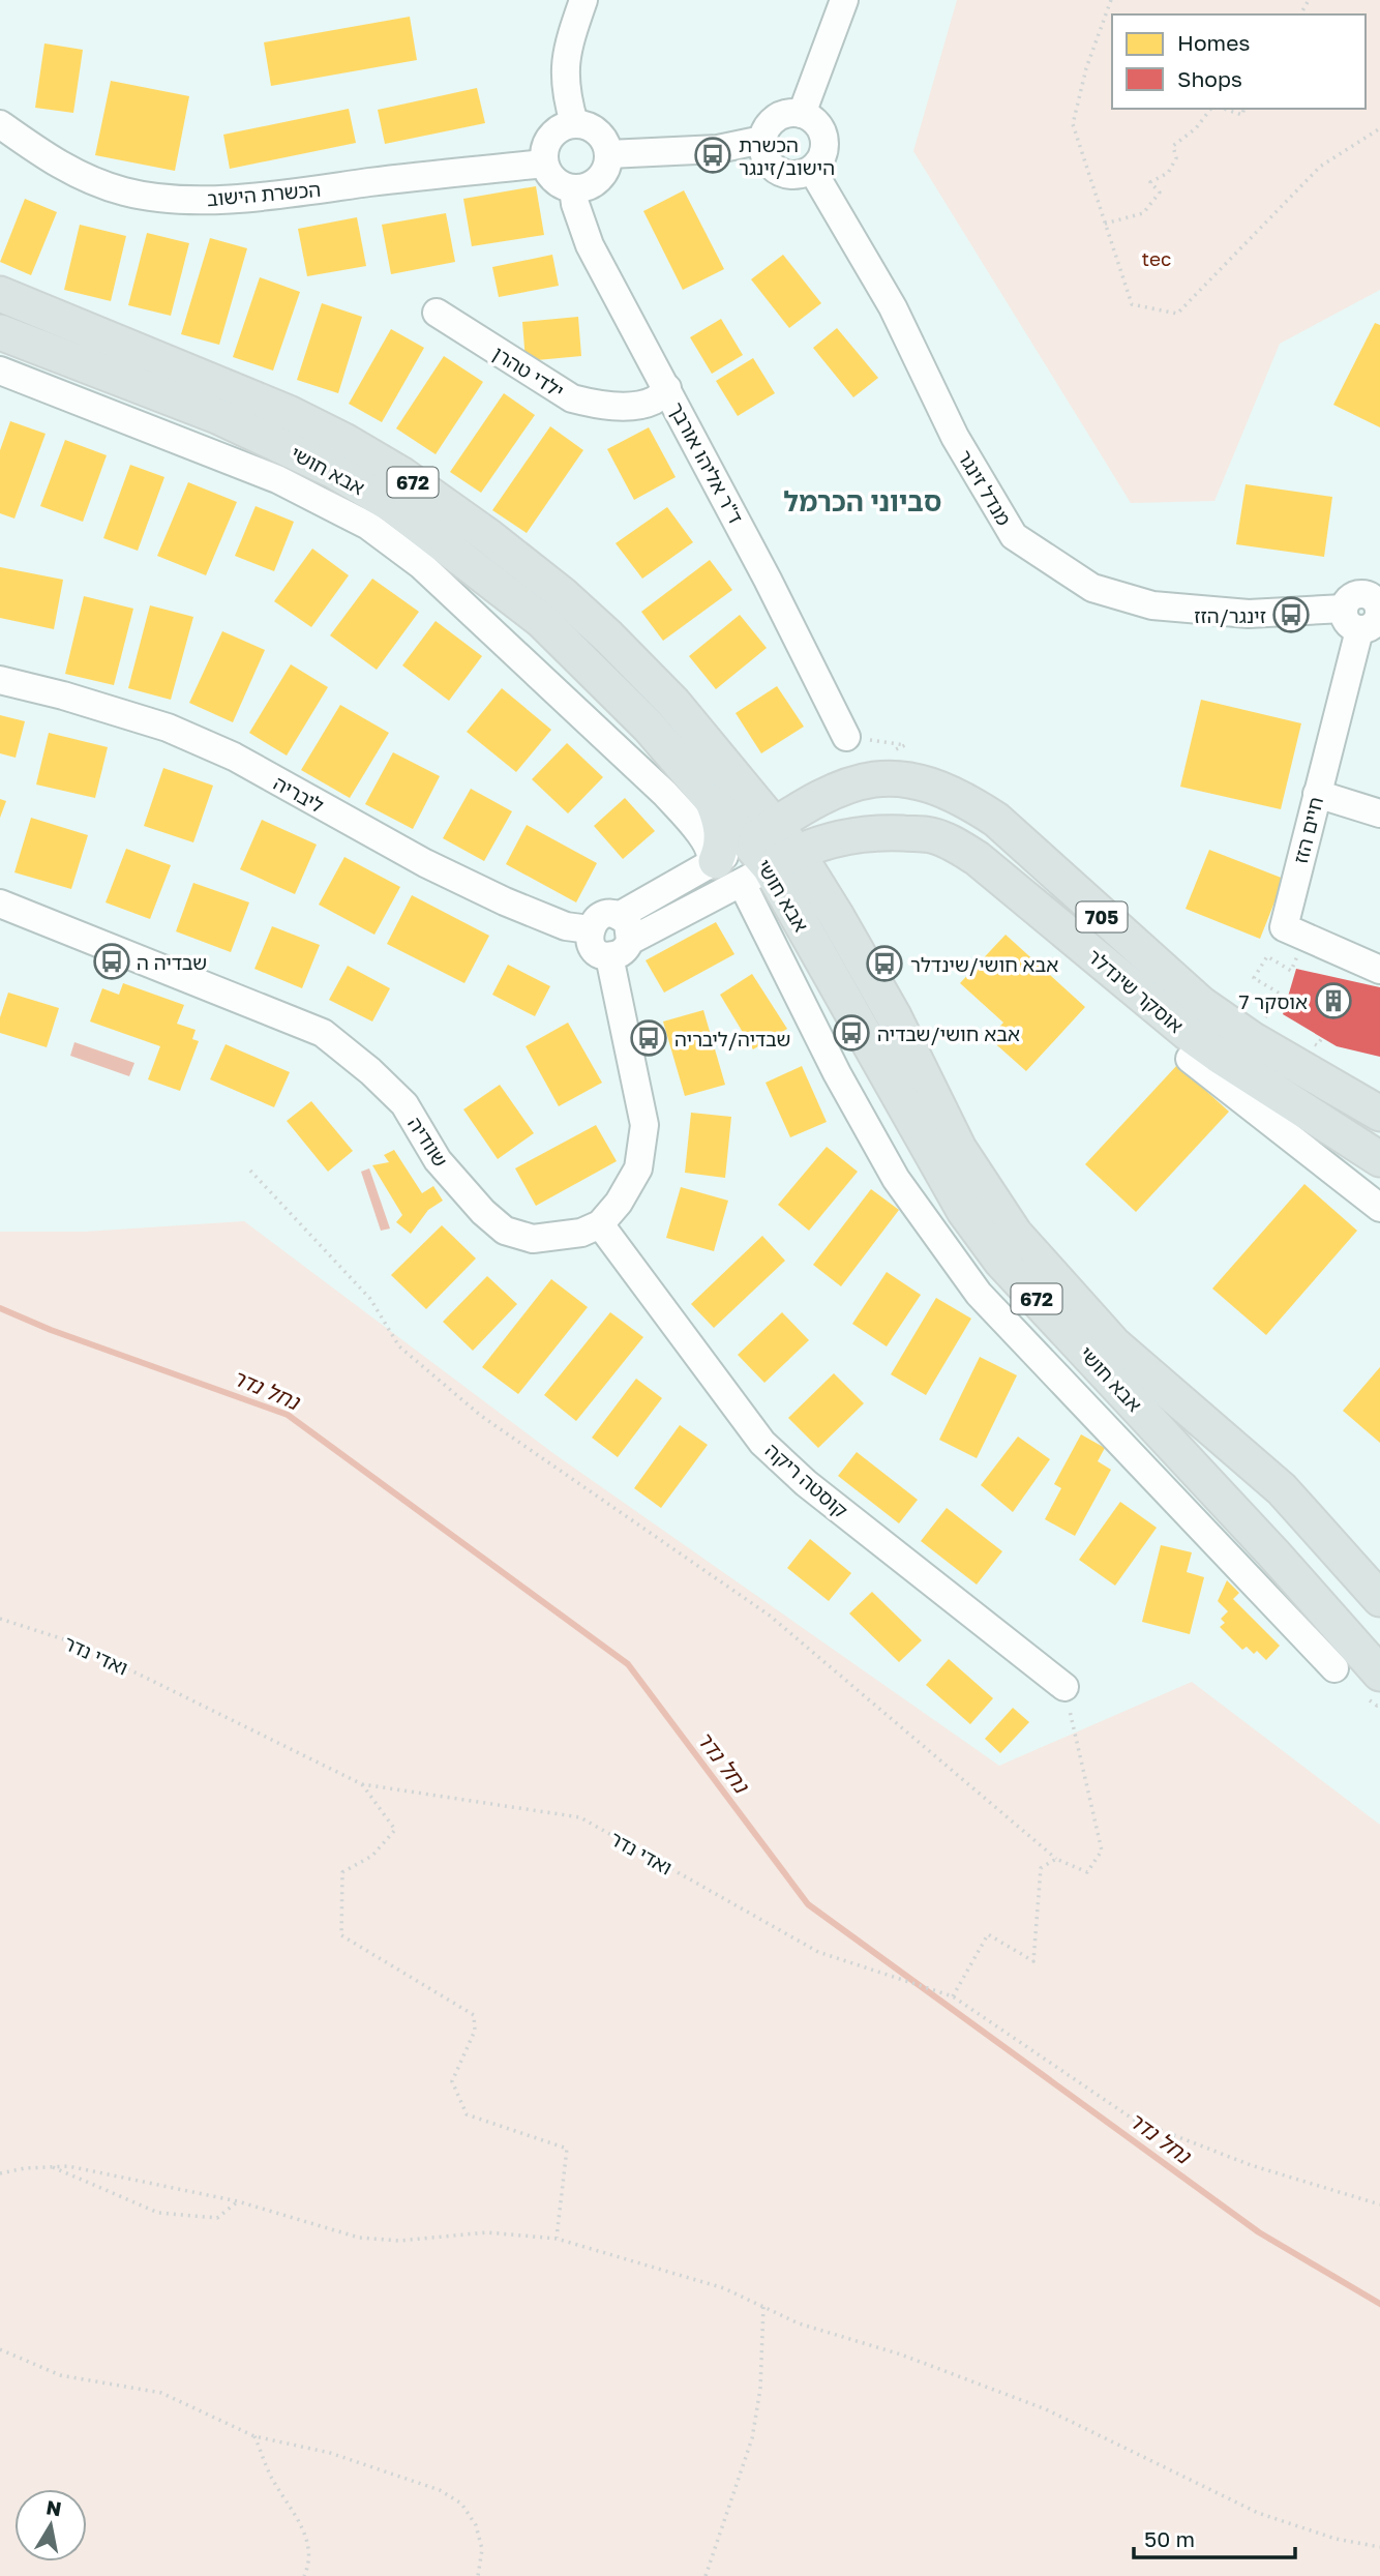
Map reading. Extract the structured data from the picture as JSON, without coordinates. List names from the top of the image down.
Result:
{
  "streets": {
    "main road": [
      "אבא חושי",
      "672",
      "705",
      "אוסקר שינדלר"
    ],
    "street": [
      "הכשרת הישוב",
      "ילדי טהרן",
      "ד\"ר אליהו אורבך",
      "מנדל זינגר",
      "ליבריה",
      "חיים הזז",
      "שוודיה",
      "קוסטה ריקה"
    ],
    "path": ["ואדי נדר"]
  },
  "crossings": [
    ["הכשרת הישוב", "ד\"ר אליהו אורבך"],
    ["ילדי טהרן", "ד\"ר אליהו אורבך"],
    ["אבא חושי", "אוסקר שינדלר"],
    ["מנדל זינגר", "חיים הזז"],
    ["שוודיה", "קוסטה ריקה"]
  ],
  "districts": ["סביוני הכרמל"],
  "water": ["נחל נדר"],
  "parks": ["tec"],
  "places": {
    "bus stop": [
      "הכשרת הישוב/זינגר",
      "זינגר/הזז",
      "שבדיה ה",
      "אבא חושי/שינדלר",
      "אבא חושי/שבדיה",
      "שבדיה/ליבריה"
    ],
    "building": ["אוסקר 7"]
  },
  "legend": ["Homes", "Shops"],
  "scale_bar": "50 m",
  "north": "top"
}
